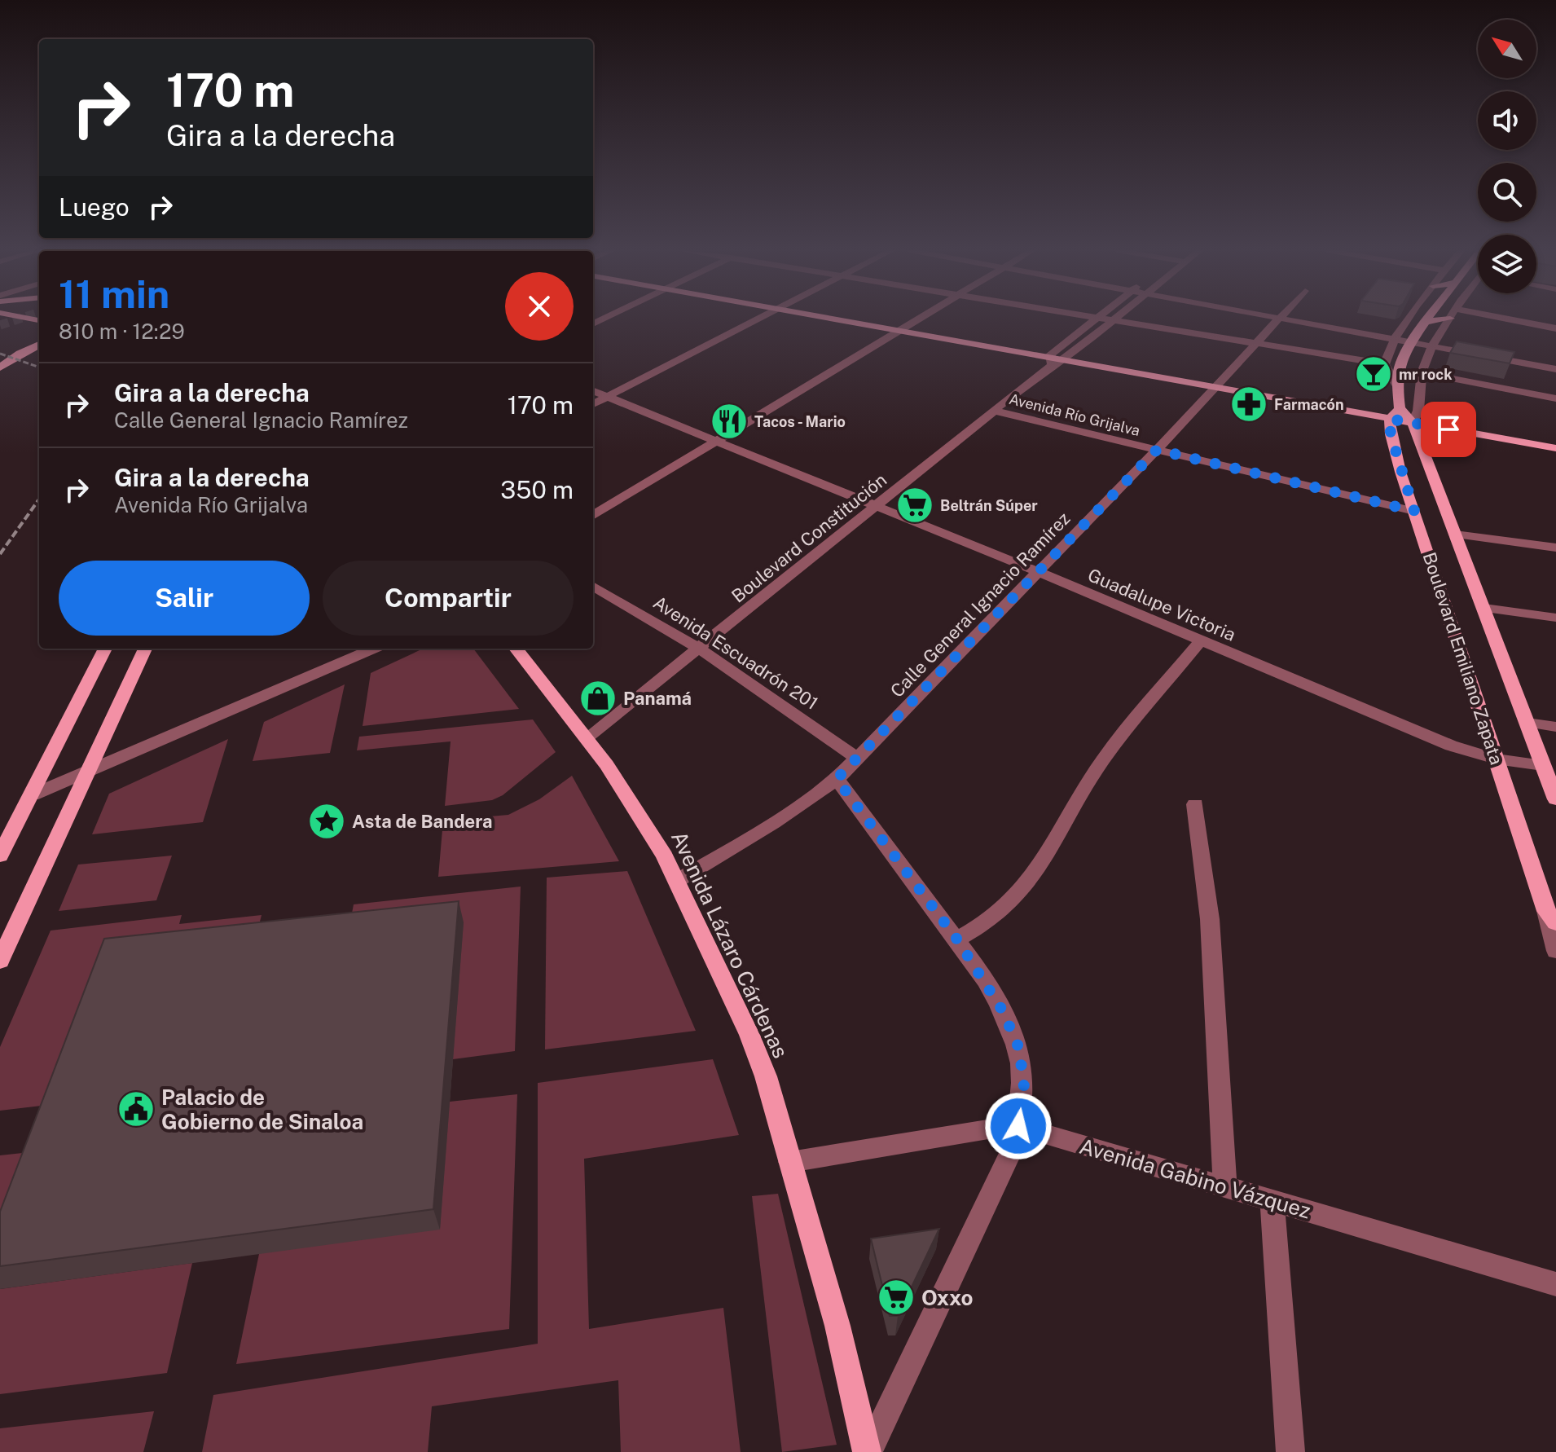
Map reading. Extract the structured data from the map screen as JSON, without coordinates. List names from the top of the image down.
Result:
{
  "streets": {
    "main road": ["Boulevard Emiliano Zapata", "Avenida Lázaro Cárdenas"],
    "street": [
      "Avenida Río Grijalva",
      "Boulevard Constitución",
      "Calle General Ignacio Ramírez",
      "Guadalupe Victoria",
      "Avenida Escuadrón 201",
      "Avenida Gabino Vázquez"
    ]
  },
  "crossings": [
    ["Avenida Río Grijalva", "Boulevard Constitución"],
    ["Avenida Río Grijalva", "Calle General Ignacio Ramírez"],
    ["Avenida Río Grijalva", "Boulevard Emiliano Zapata"],
    ["Boulevard Constitución", "Guadalupe Victoria"],
    ["Boulevard Constitución", "Avenida Escuadrón 201"],
    ["Boulevard Constitución", "Avenida Lázaro Cárdenas"],
    ["Calle General Ignacio Ramírez", "Guadalupe Victoria"],
    ["Calle General Ignacio Ramírez", "Avenida Escuadrón 201"],
    ["Calle General Ignacio Ramírez", "Avenida Lázaro Cárdenas"],
    ["Guadalupe Victoria", "Boulevard Emiliano Zapata"],
    ["Avenida Lázaro Cárdenas", "Avenida Gabino Vázquez"]
  ],
  "places": {
    "bar": ["mr rock"],
    "pharmacy": ["Farmacón"],
    "restaurant": ["Tacos - Mario"],
    "supermarket": ["Beltrán Súper", "Oxxo"],
    "shop": ["Panamá"],
    "place": ["Asta de Bandera"],
    "public building": ["Palacio de Gobierno de Sinaloa"]
  },
  "north": "top left",
  "page": {
    "turn": ["170 m", "Gira a la derecha"],
    "then": "Luego",
    "heading": ["11 min", "810 m · 12:29"],
    "list": [
      {
        "name": "Gira a la derecha",
        "note": "Calle General Ignacio Ramírez",
        "value": "170 m"
      },
      {
        "name": "Gira a la derecha",
        "note": "Avenida Río Grijalva",
        "value": "350 m"
      }
    ],
    "buttons": ["Salir", "Compartir"]
  }
}
